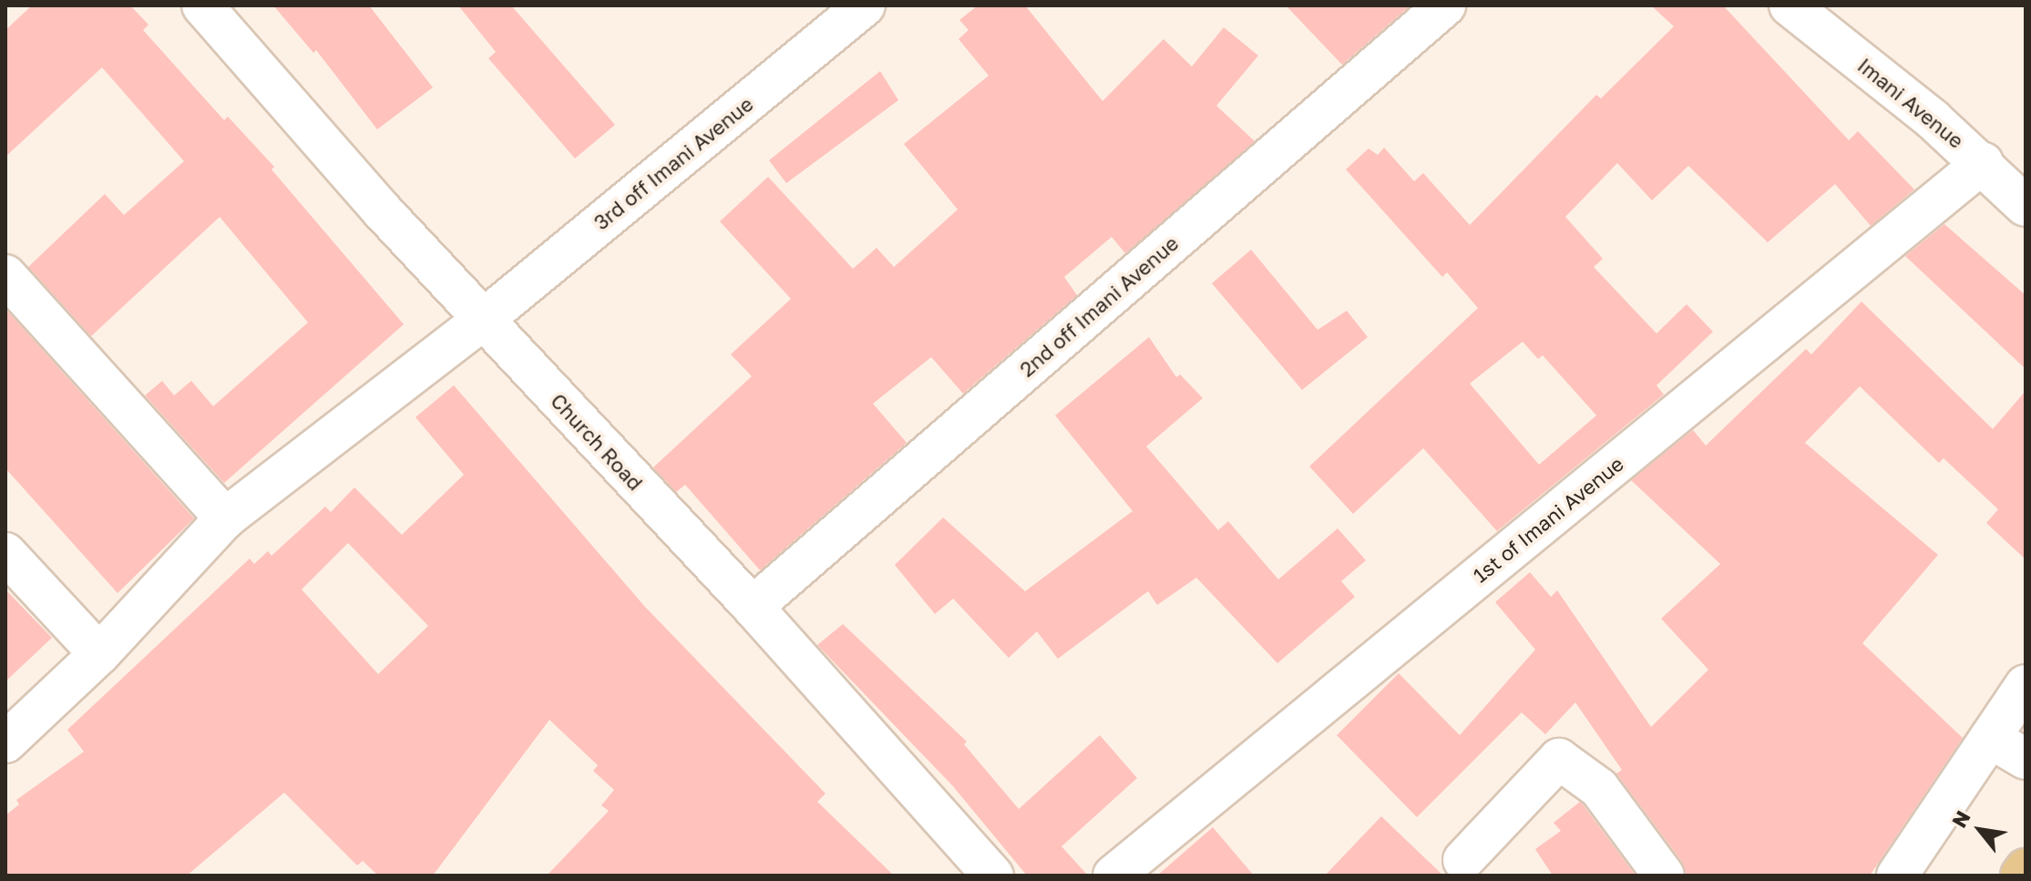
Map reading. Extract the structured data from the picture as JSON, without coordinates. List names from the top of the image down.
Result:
{
  "streets": {
    "street": [
      "Imani Avenue",
      "3rd off Imani Avenue",
      "2nd off Imani Avenue",
      "Church Road",
      "1st of Imani Avenue"
    ]
  },
  "crossings": [
    ["Imani Avenue", "1st of Imani Avenue"],
    ["3rd off Imani Avenue", "Church Road"],
    ["2nd off Imani Avenue", "Church Road"]
  ],
  "north": "top left"
}
